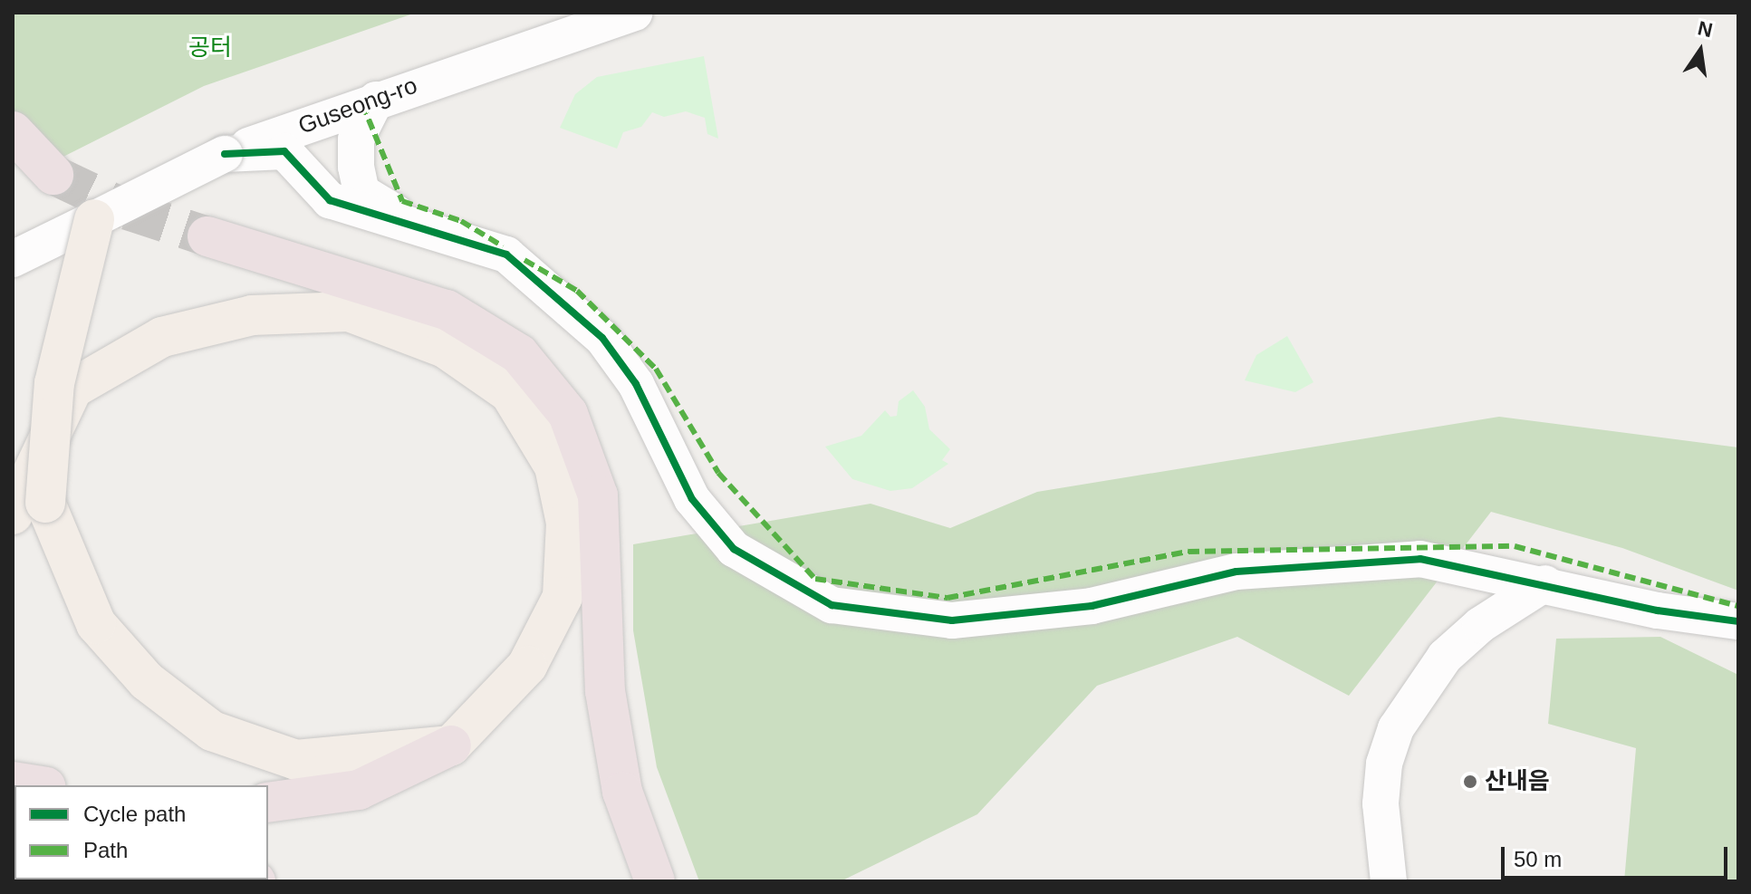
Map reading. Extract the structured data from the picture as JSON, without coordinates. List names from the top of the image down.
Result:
{
  "streets": {
    "street": ["Guseong-ro"]
  },
  "parks": ["공터"],
  "places": ["산내음"],
  "legend": ["Cycle path", "Path"],
  "scale_bar": "50 m",
  "north": "top"
}
